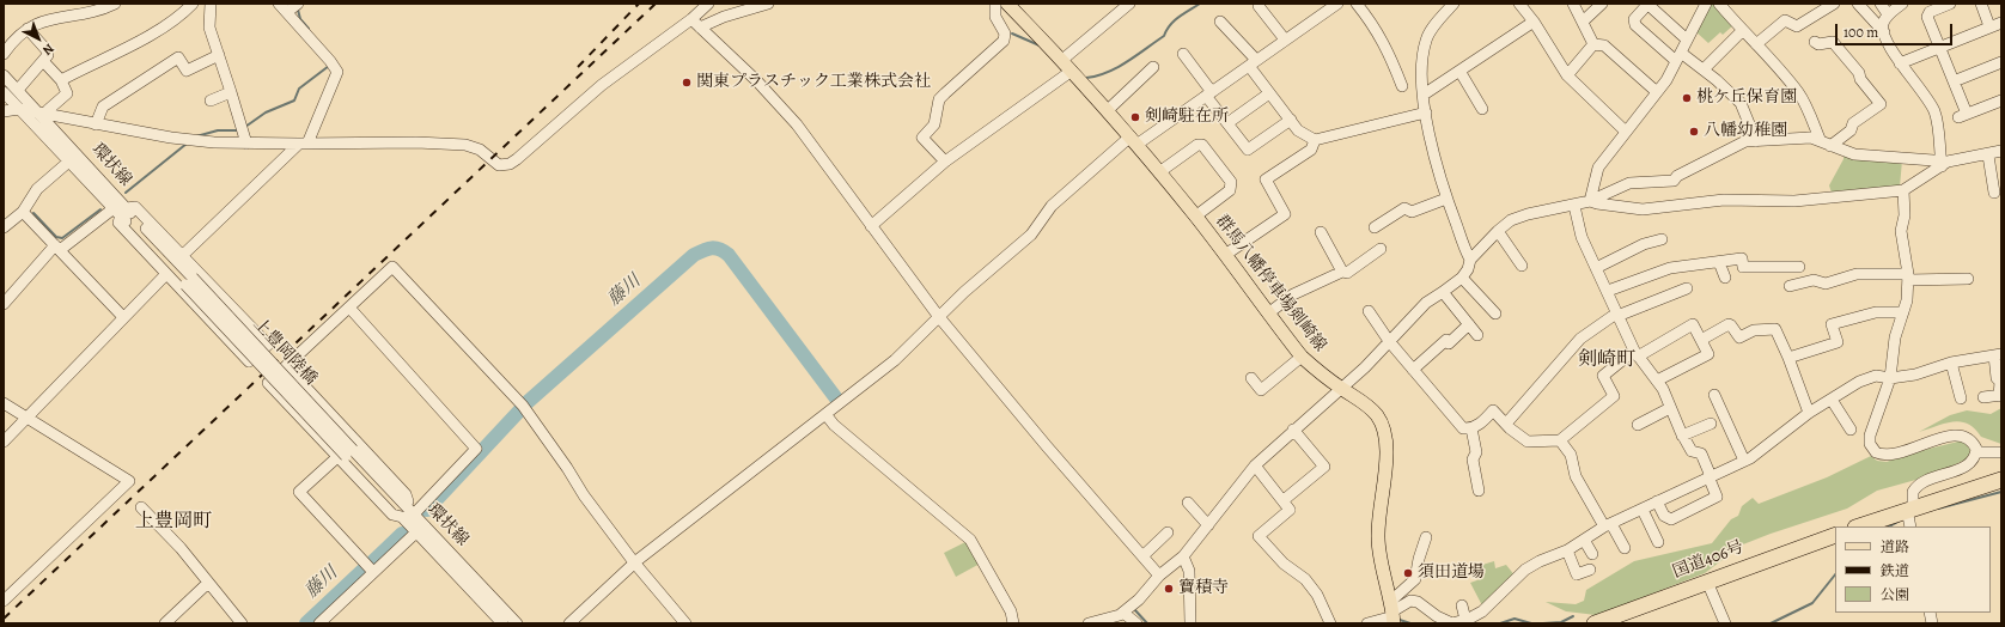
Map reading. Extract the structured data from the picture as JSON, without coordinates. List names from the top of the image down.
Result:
{
  "streets": {
    "highway": ["国道406号"],
    "main road": ["群馬八幡停車場剣崎線"],
    "street": ["環状線", "上豊岡陸橋"]
  },
  "crossings": [
    ["環状線", "上豊岡陸橋"]
  ],
  "districts": ["剣崎町", "上豊岡町"],
  "water": ["藤川"],
  "places": [
    "関東プラスチック工業株式会社",
    "桃ケ丘保育園",
    "剣崎駐在所",
    "八幡幼稚園",
    "須田道場",
    "寶積寺"
  ],
  "legend": ["道路", "鉄道", "公園"],
  "scale_bar": "100 m",
  "north": "bottom right"
}
